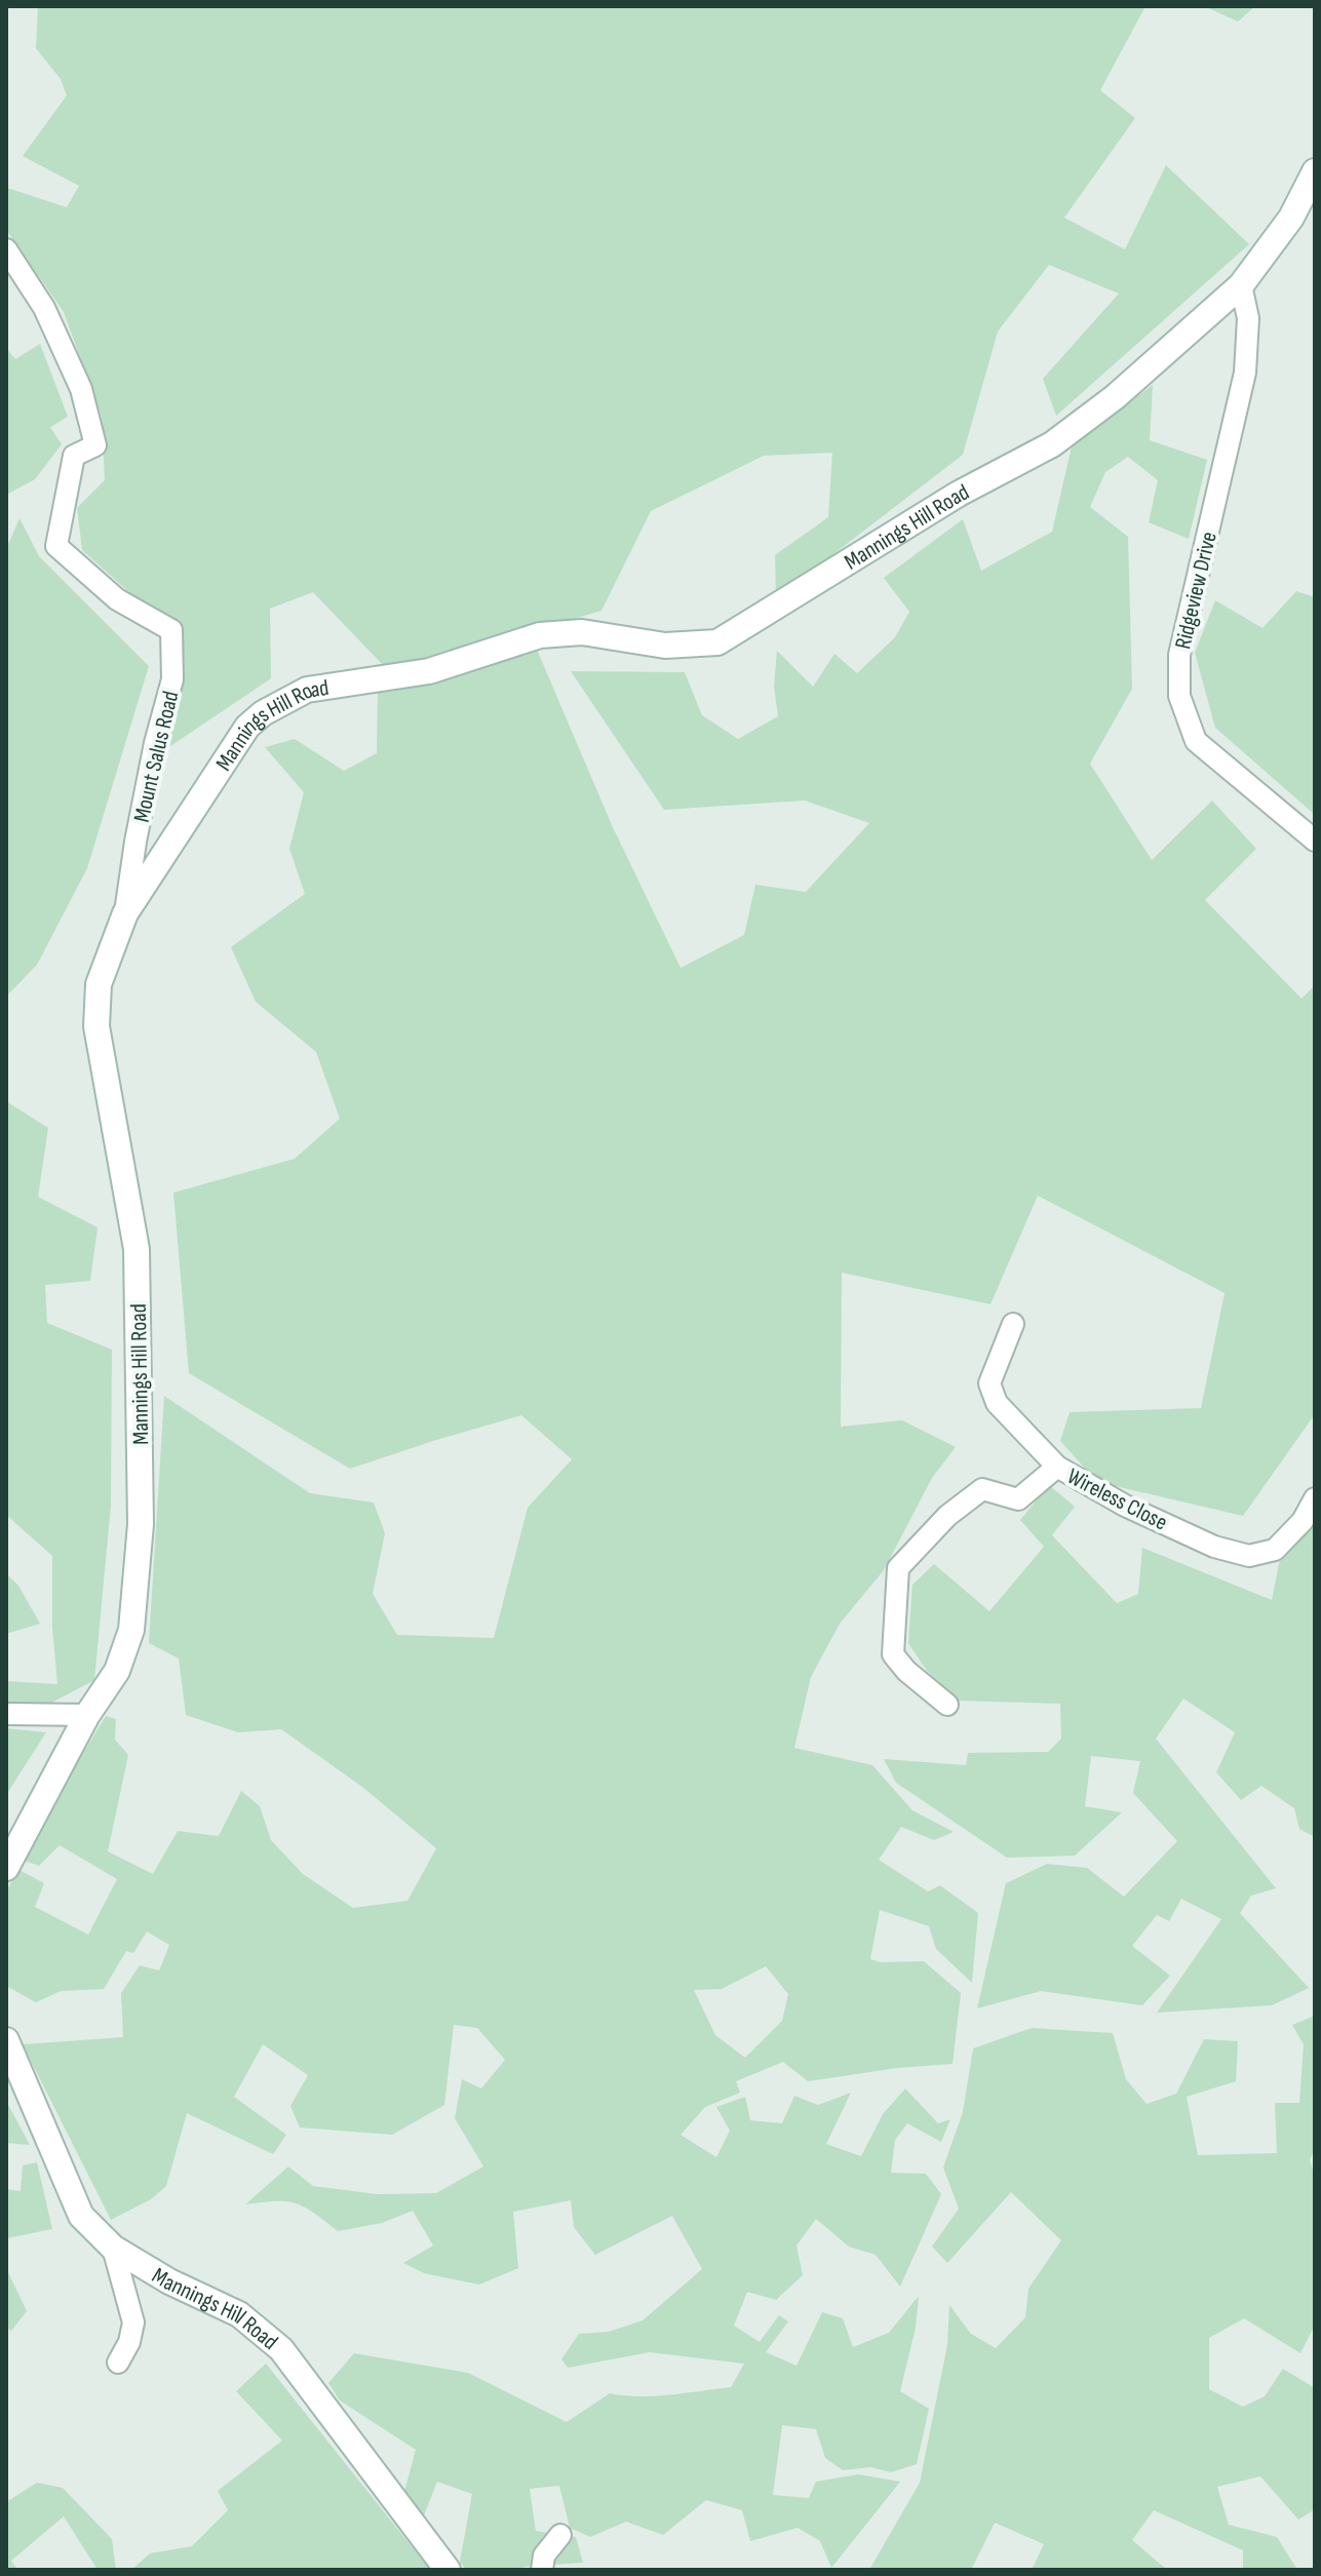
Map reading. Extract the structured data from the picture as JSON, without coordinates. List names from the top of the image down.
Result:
{
  "streets": {
    "main road": ["Mannings Hill Road"],
    "street": ["Ridgeview Drive", "Mount Salus Road", "Wireless Close"]
  },
  "crossings": [
    ["Mannings Hill Road", "Ridgeview Drive"],
    ["Mannings Hill Road", "Mount Salus Road"]
  ]
}
